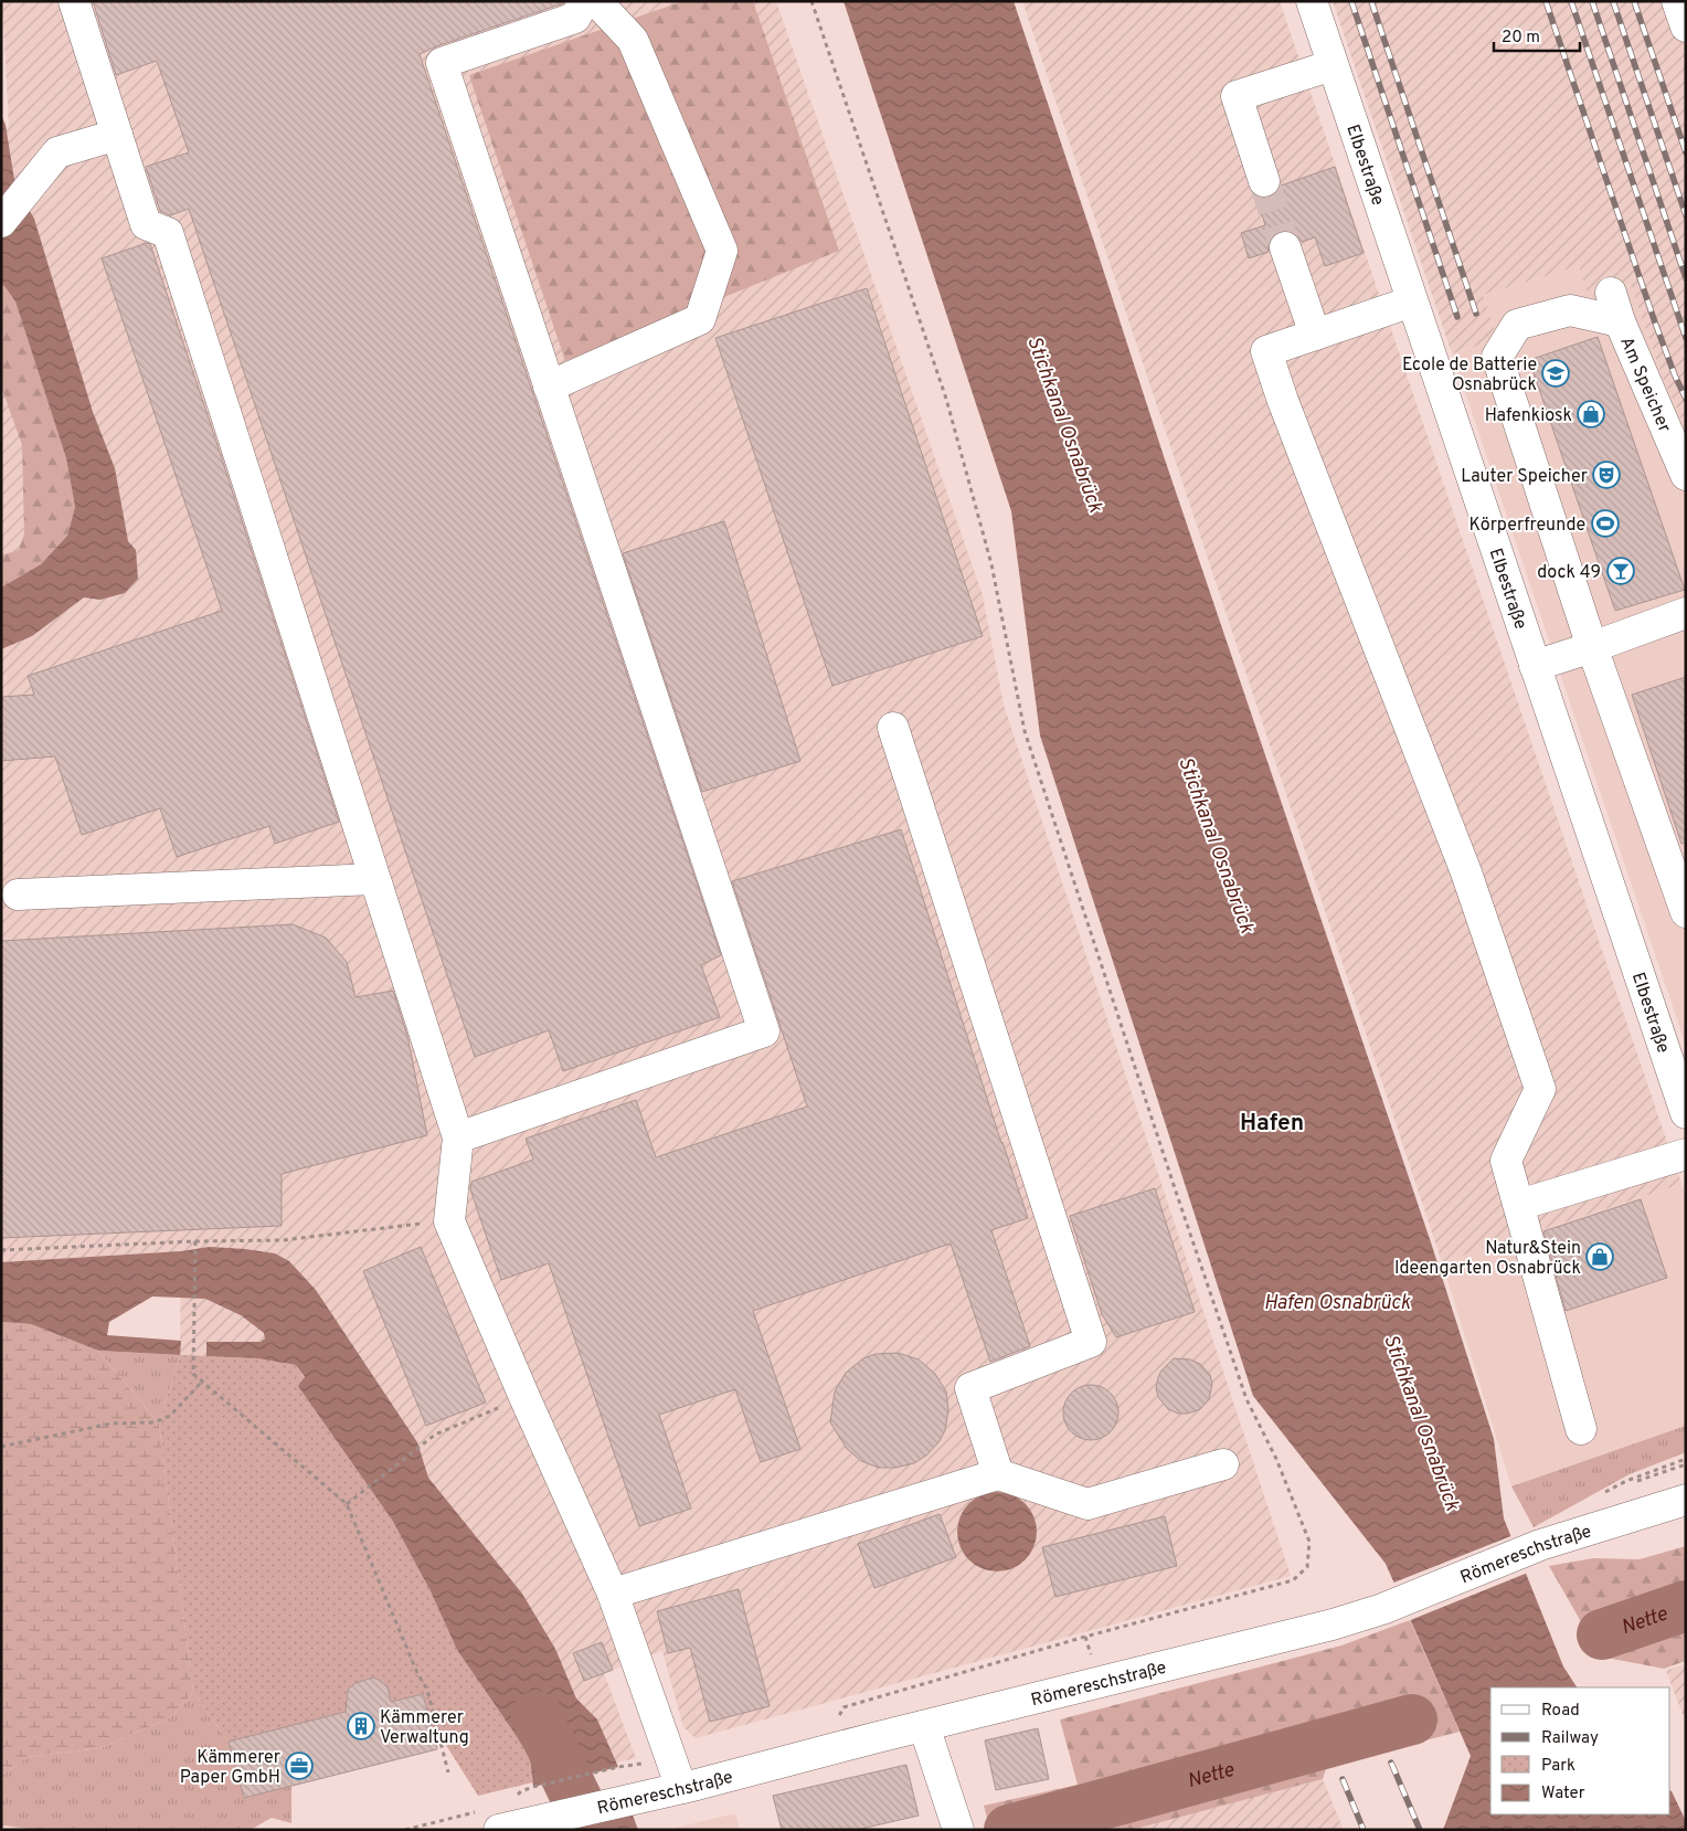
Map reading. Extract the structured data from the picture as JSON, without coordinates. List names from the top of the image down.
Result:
{
  "streets": {
    "street": ["Elbestraße", "Am Speicher", "Römereschstraße"]
  },
  "districts": ["Hafen"],
  "water": ["Stichkanal Osnabrück", "Hafen Osnabrück", "Nette"],
  "places": {
    "school or university": ["Ecole de Batterie Osnabrück"],
    "shop": ["Hafenkiosk", "Natur&Stein Ideengarten Osnabrück"],
    "theatre": ["Lauter Speicher"],
    "sports": ["Körperfreunde"],
    "bar": ["dock 49"],
    "building": ["Kämmerer Verwaltung"],
    "office": ["Kämmerer Paper GmbH"]
  },
  "legend": [
    "Road",
    "Railway",
    "Park",
    "Water"
  ],
  "scale_bar": "20 m"
}
